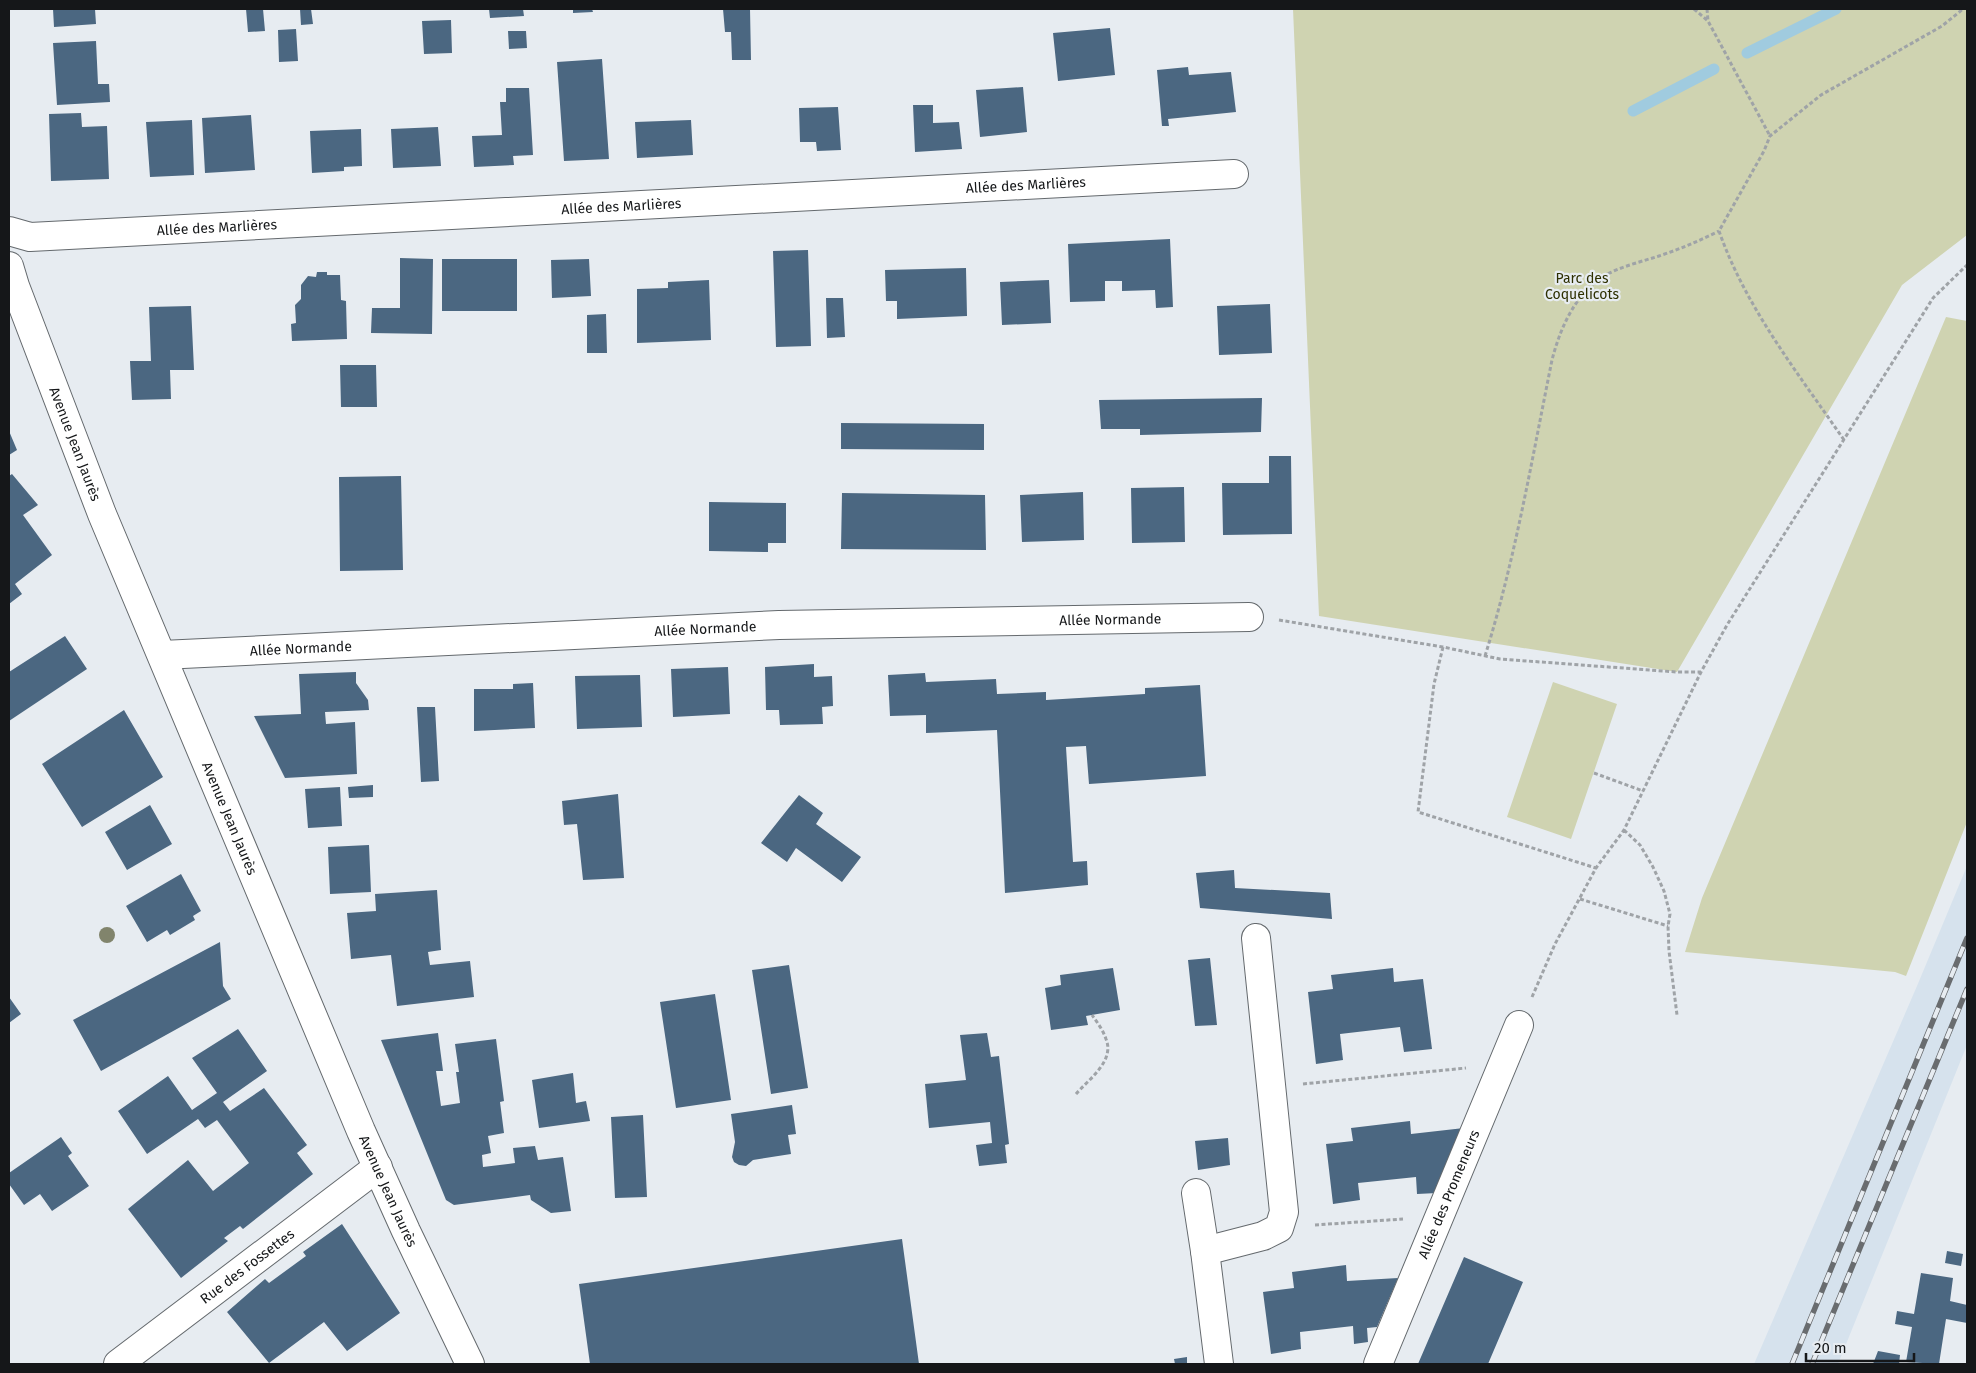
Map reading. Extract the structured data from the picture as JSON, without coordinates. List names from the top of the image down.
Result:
{
  "streets": {
    "street": [
      "Allée des Marlières",
      "Avenue Jean Jaurès",
      "Allée Normande",
      "Allée des Promeneurs",
      "Rue des Fossettes"
    ]
  },
  "crossings": [
    ["Avenue Jean Jaurès", "Allée Normande"],
    ["Avenue Jean Jaurès", "Rue des Fossettes"]
  ],
  "parks": ["Parc des Coquelicots"],
  "scale_bar": "20 m"
}
